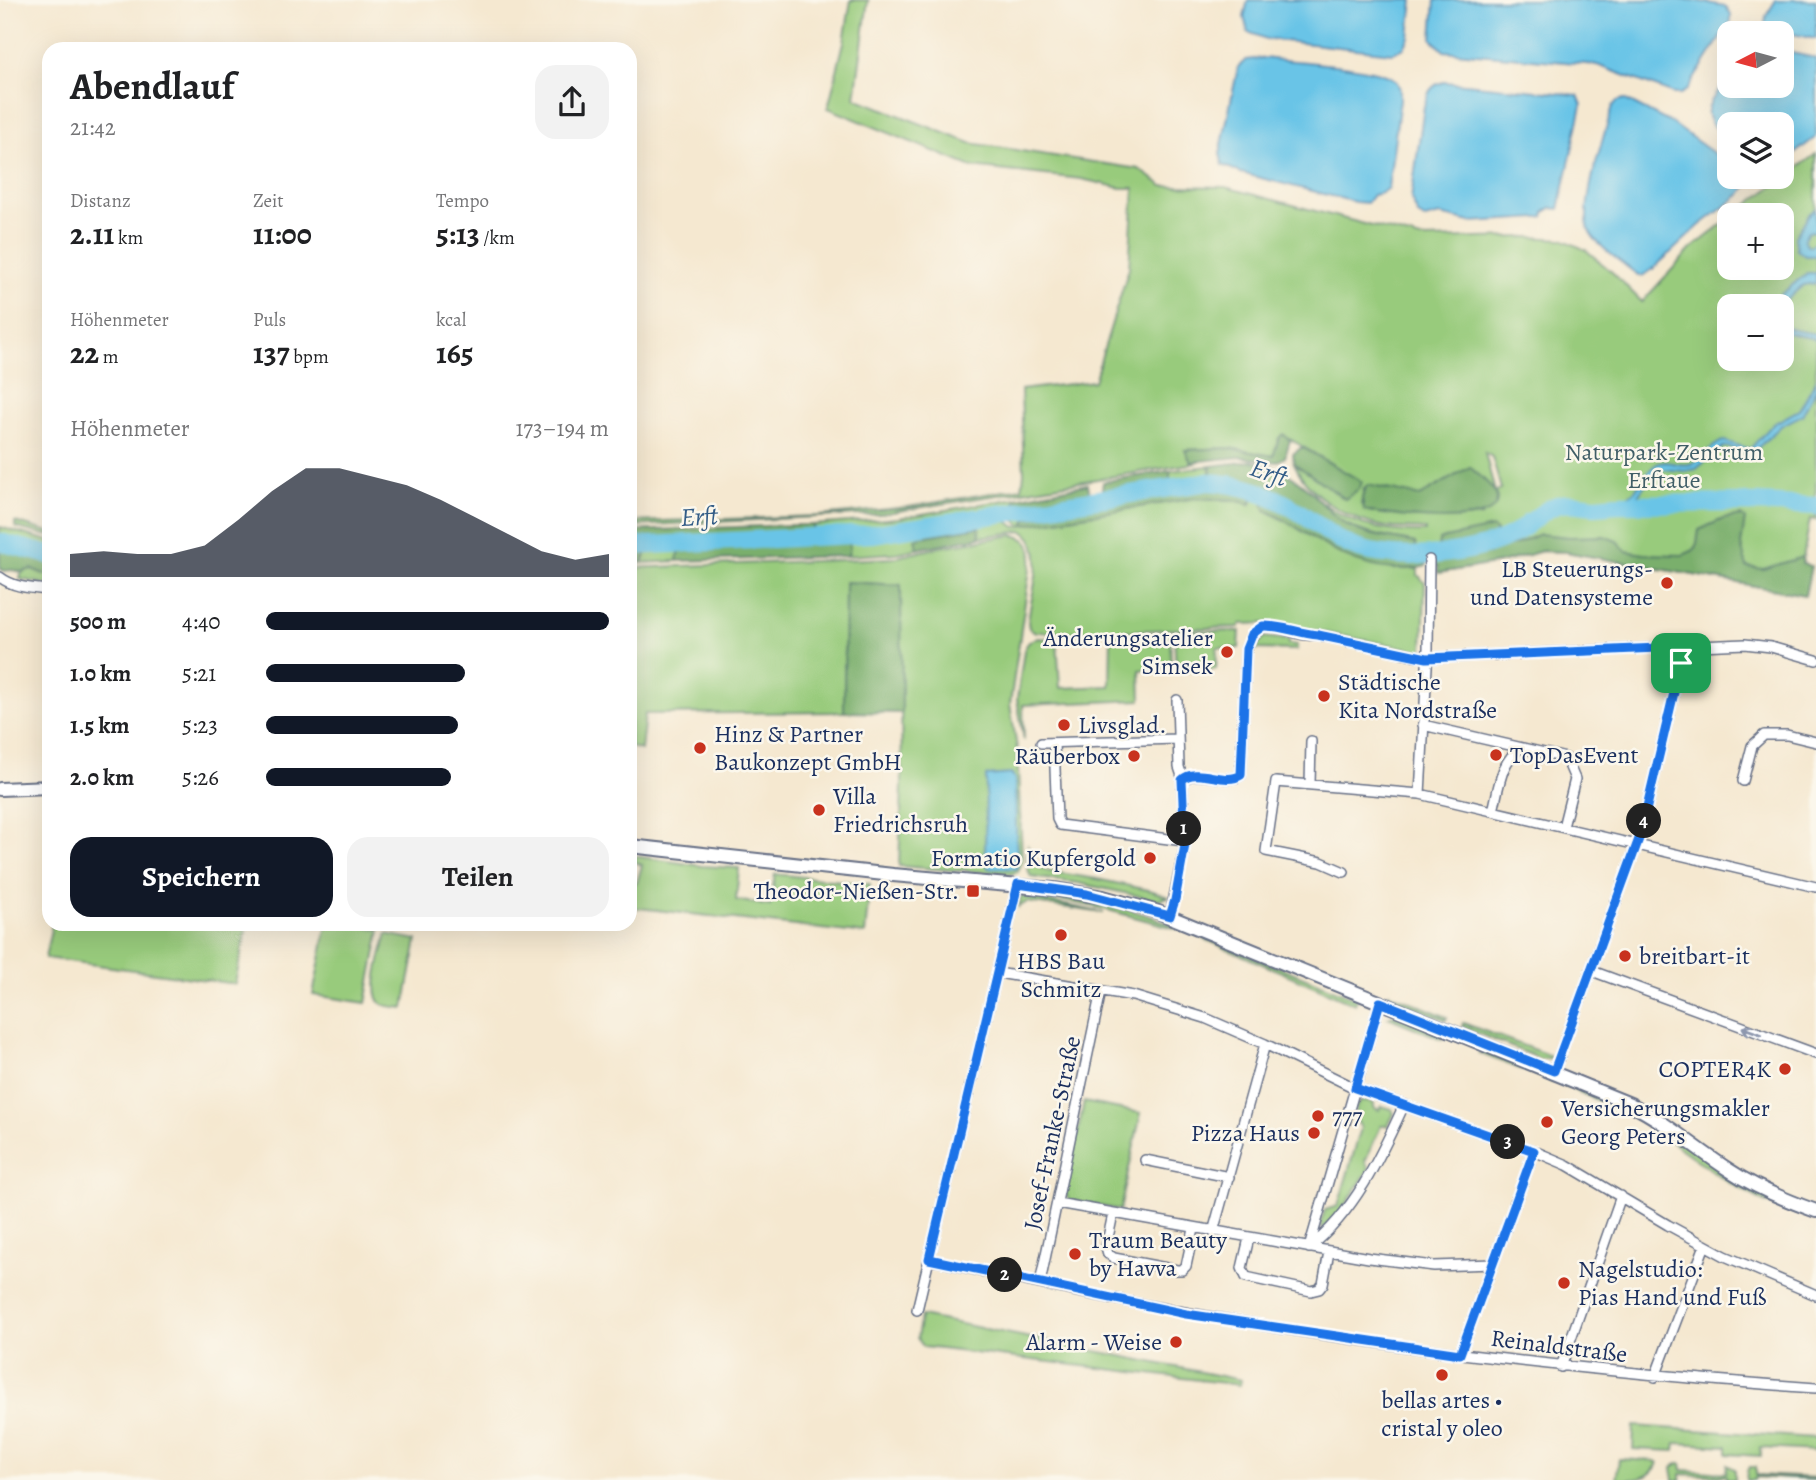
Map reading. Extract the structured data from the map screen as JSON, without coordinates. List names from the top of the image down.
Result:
{
  "streets": {
    "street": ["Josef-Franke-Straße", "Reinaldstraße"]
  },
  "crossings": [
    ["Josef-Franke-Straße", "Reinaldstraße"]
  ],
  "water": ["Erft"],
  "parks": ["Naturpark-Zentrum Erftaue"],
  "places": {
    "other": [
      "LB Steuerungs- und Datensysteme",
      "Änderungsatelier Simsek",
      "Städtische Kita Nordstraße",
      "Livsglad.",
      "Hinz & Partner Baukonzept GmbH",
      "TopDasEvent",
      "Räuberbox",
      "Villa Friedrichsruh",
      "Formatio Kupfergold",
      "HBS Bau Schmitz",
      "breitbart-it",
      "COPTER4K",
      "777",
      "Versicherungsmakler Georg Peters",
      "Pizza Haus",
      "Traum Beauty by Havva",
      "Nagelstudio: Pias Hand und Fuß",
      "Alarm - Weise",
      "bellas artes • cristal y oleo"
    ],
    "transit": ["Theodor-Nießen-Str."]
  },
  "north": "left",
  "page": {
    "map_buttons": ["+", "−"],
    "heading": ["Abendlauf", "21:42"],
    "stats": [
      ["Distanz", "2.11 km"],
      ["Zeit", "11:00"],
      ["Tempo", "5:13 /km"],
      ["Höhenmeter", "22 m"],
      ["Puls", "137 bpm"],
      ["kcal", "165"]
    ],
    "chart": ["Höhenmeter", "173–194 m"],
    "list": [
      {
        "name": "500 m",
        "note": "4:40"
      },
      {
        "name": "1.0 km",
        "note": "5:21"
      },
      {
        "name": "1.5 km",
        "note": "5:23"
      },
      {
        "name": "2.0 km",
        "note": "5:26"
      }
    ],
    "pins": [
      "4",
      "1",
      "3",
      "2"
    ],
    "buttons": ["Speichern", "Teilen"]
  }
}
